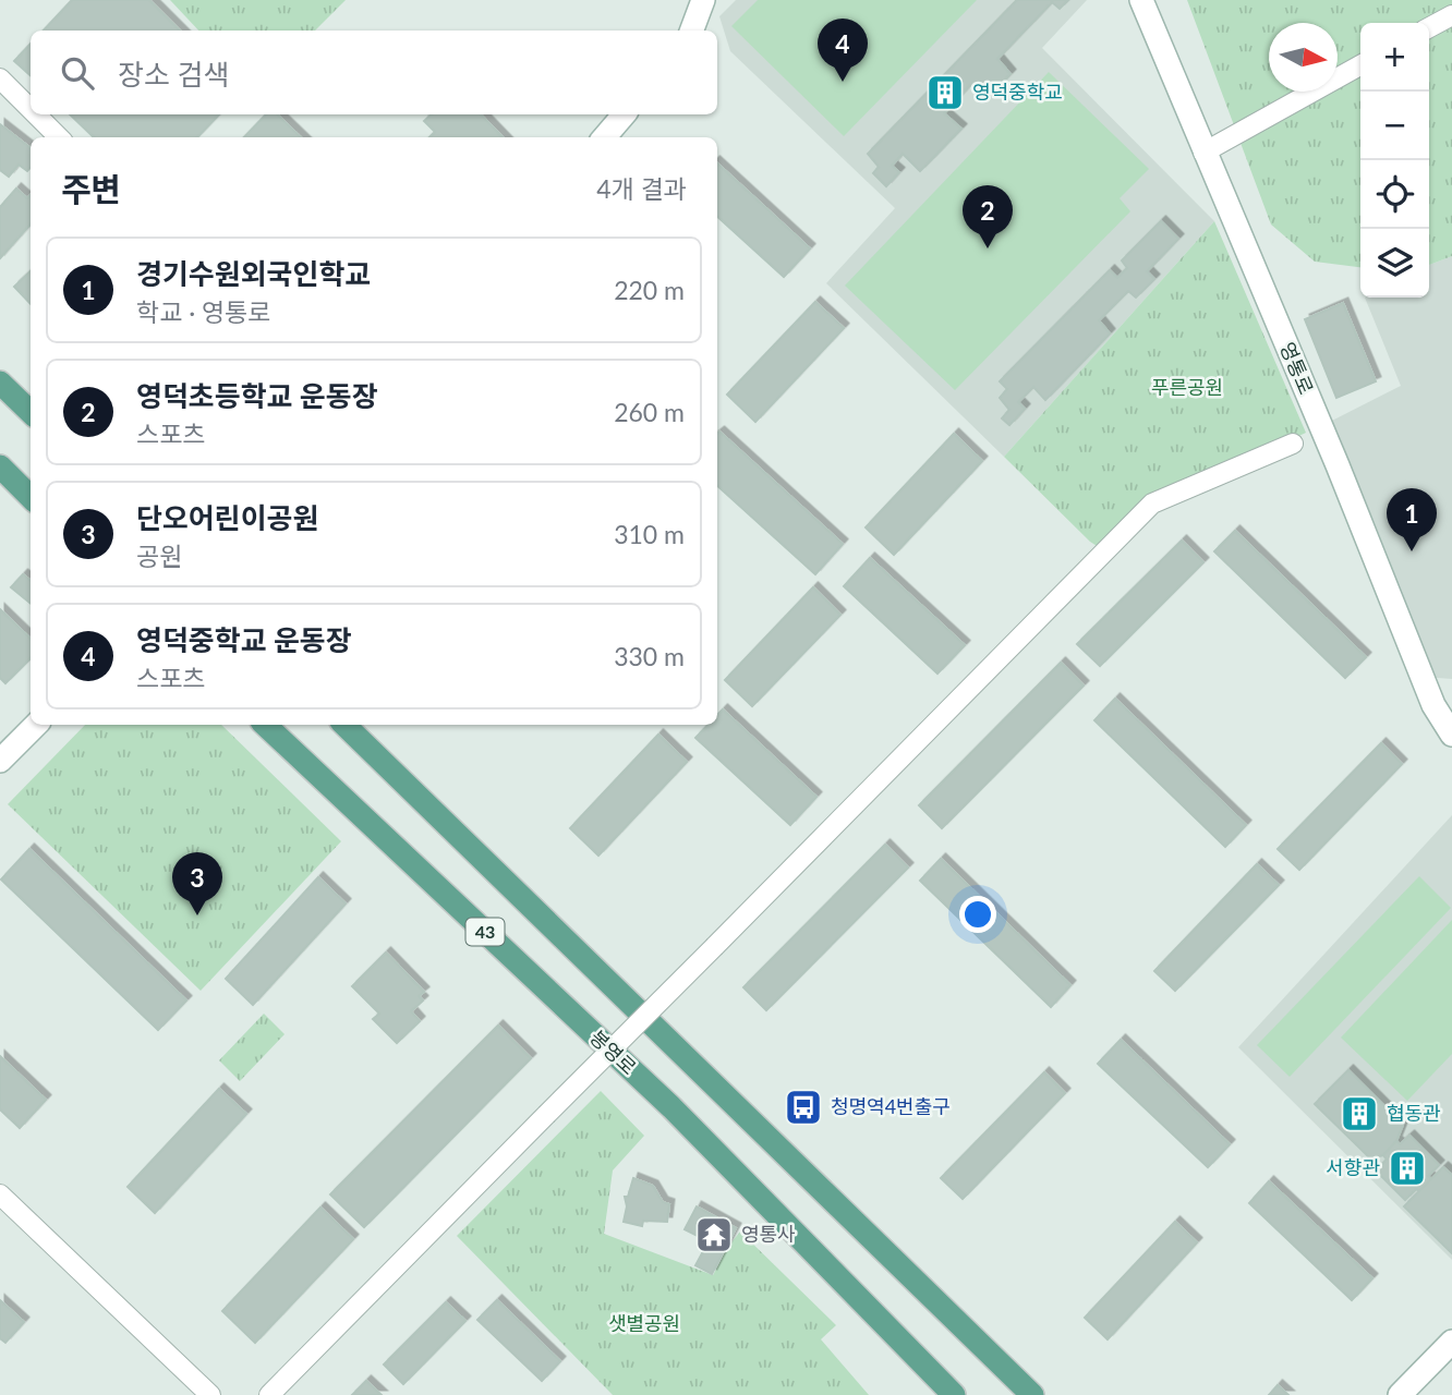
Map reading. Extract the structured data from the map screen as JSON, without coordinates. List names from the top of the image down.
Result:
{
  "streets": {
    "main road": ["43", "봉영로"],
    "street": ["영통로"]
  },
  "parks": ["푸른공원", "샛별공원"],
  "places": {
    "building": ["영덕중학교", "협동관", "서향관"],
    "bus stop": ["청명역4번출구"],
    "temple": ["영통사"]
  },
  "north": "right",
  "page": {
    "pins": [
      "4",
      "2",
      "1",
      "3"
    ],
    "map_buttons": ["+", "−"],
    "search": "장소 검색",
    "heading": ["주변", "4개 결과"],
    "list": [
      {
        "mark": "1",
        "name": "경기수원외국인학교",
        "note": "학교 · 영통로",
        "value": "220 m"
      },
      {
        "mark": "2",
        "name": "영덕초등학교 운동장",
        "note": "스포츠",
        "value": "260 m"
      },
      {
        "mark": "3",
        "name": "단오어린이공원",
        "note": "공원",
        "value": "310 m"
      },
      {
        "mark": "4",
        "name": "영덕중학교 운동장",
        "note": "스포츠",
        "value": "330 m"
      }
    ]
  }
}
